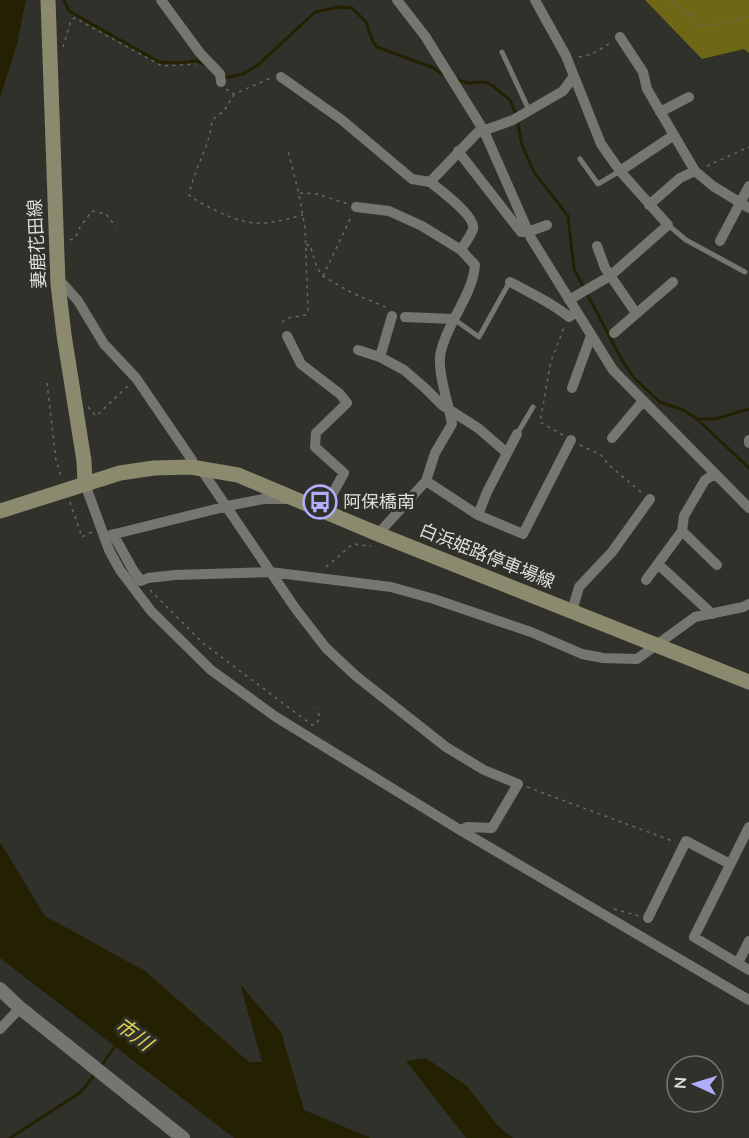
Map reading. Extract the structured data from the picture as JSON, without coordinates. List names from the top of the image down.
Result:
{
  "streets": {
    "main road": ["妻鹿花田線", "白浜姫路停車場線"]
  },
  "crossings": [
    ["妻鹿花田線", "白浜姫路停車場線"]
  ],
  "water": ["市川"],
  "places": {
    "bus stop": ["阿保橋南"]
  },
  "north": "left"
}
